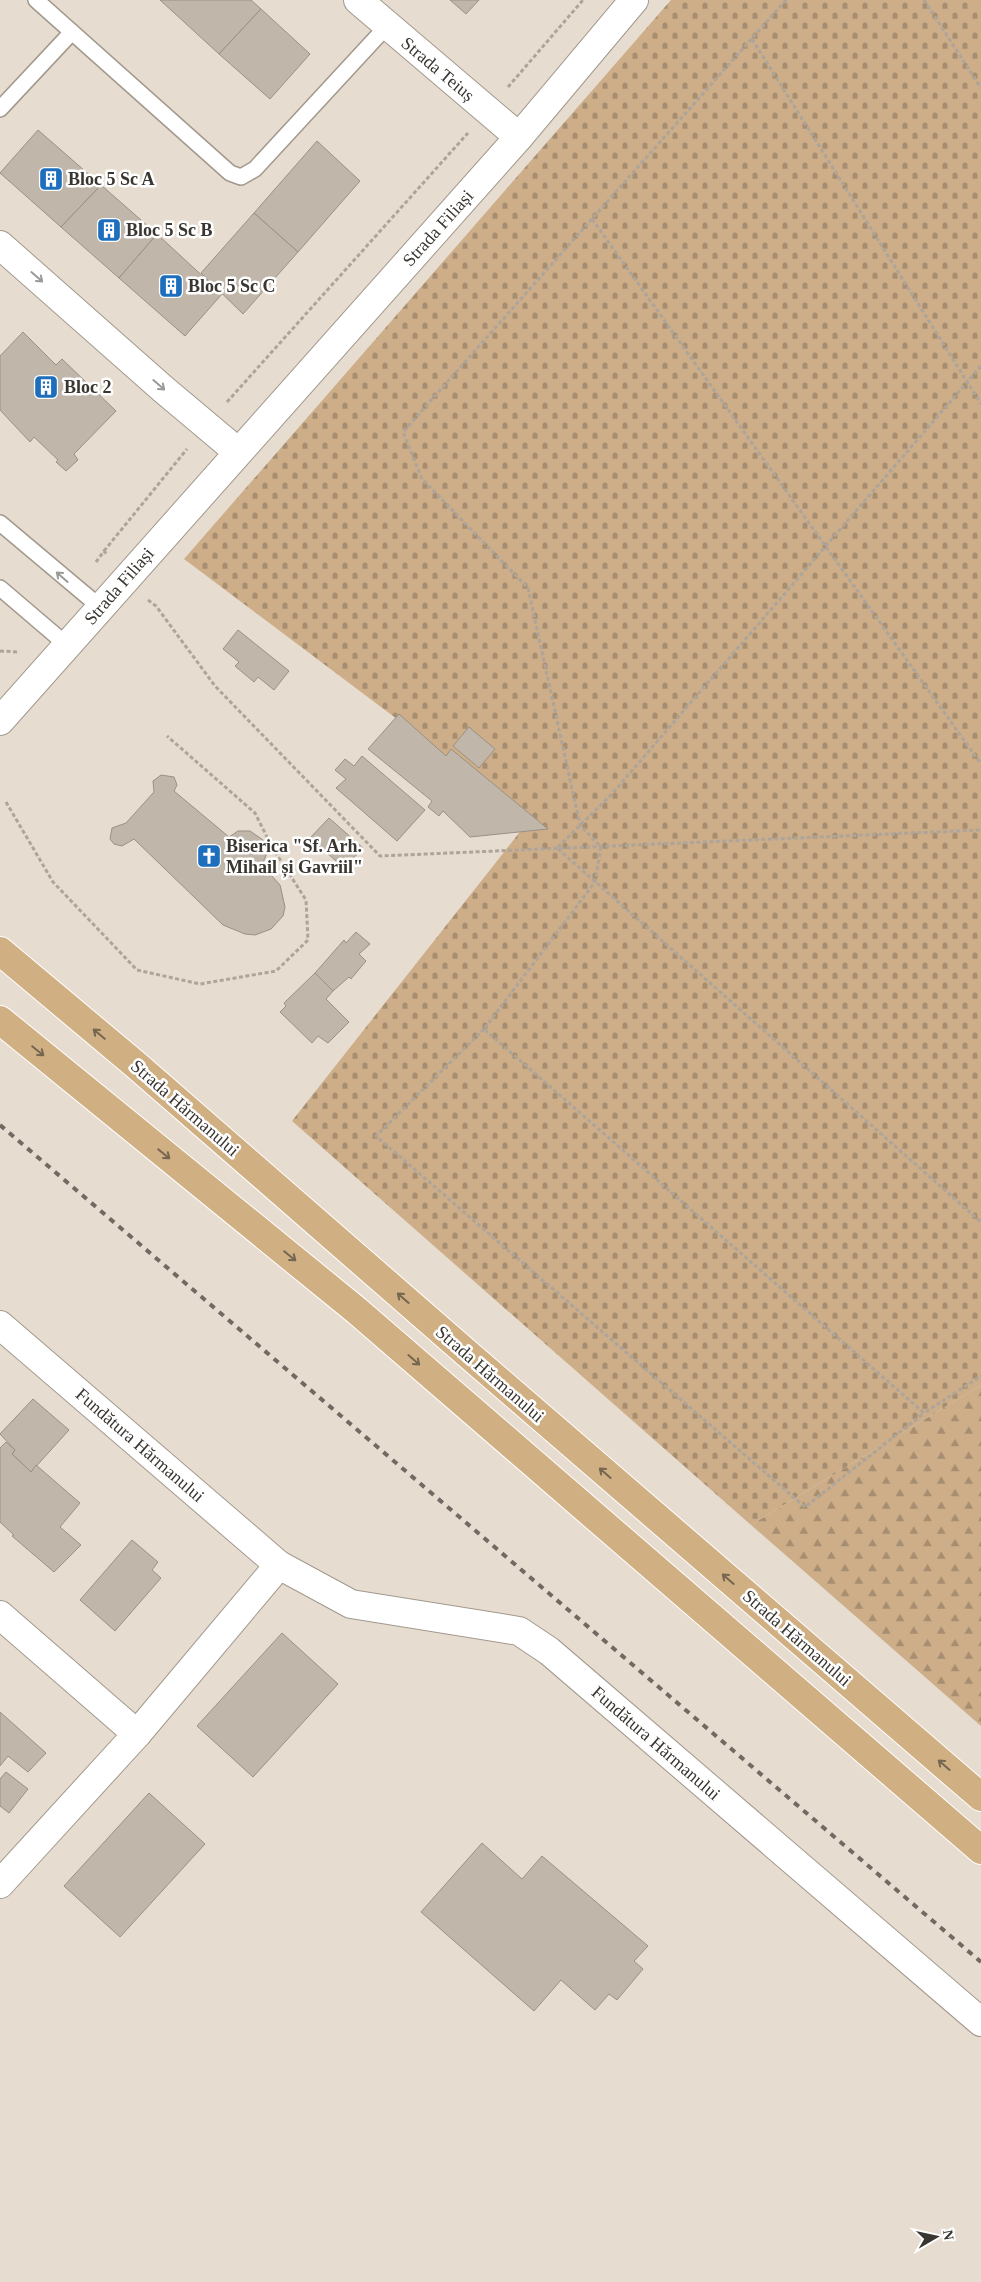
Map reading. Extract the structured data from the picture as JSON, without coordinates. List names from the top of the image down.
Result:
{
  "streets": {
    "main road": ["Strada Hărmanului"],
    "street": ["Strada Teiuș", "Strada Filiași", "Fundătura Hărmanului"]
  },
  "crossings": [
    ["Strada Teiuș", "Strada Filiași"]
  ],
  "places": {
    "building": [
      "Bloc 5 Sc A",
      "Bloc 5 Sc B",
      "Bloc 5 Sc C",
      "Bloc 2"
    ],
    "church": ["Biserica \"Sf. Arh. Mihail și Gavriil\""]
  },
  "north": "right"
}
